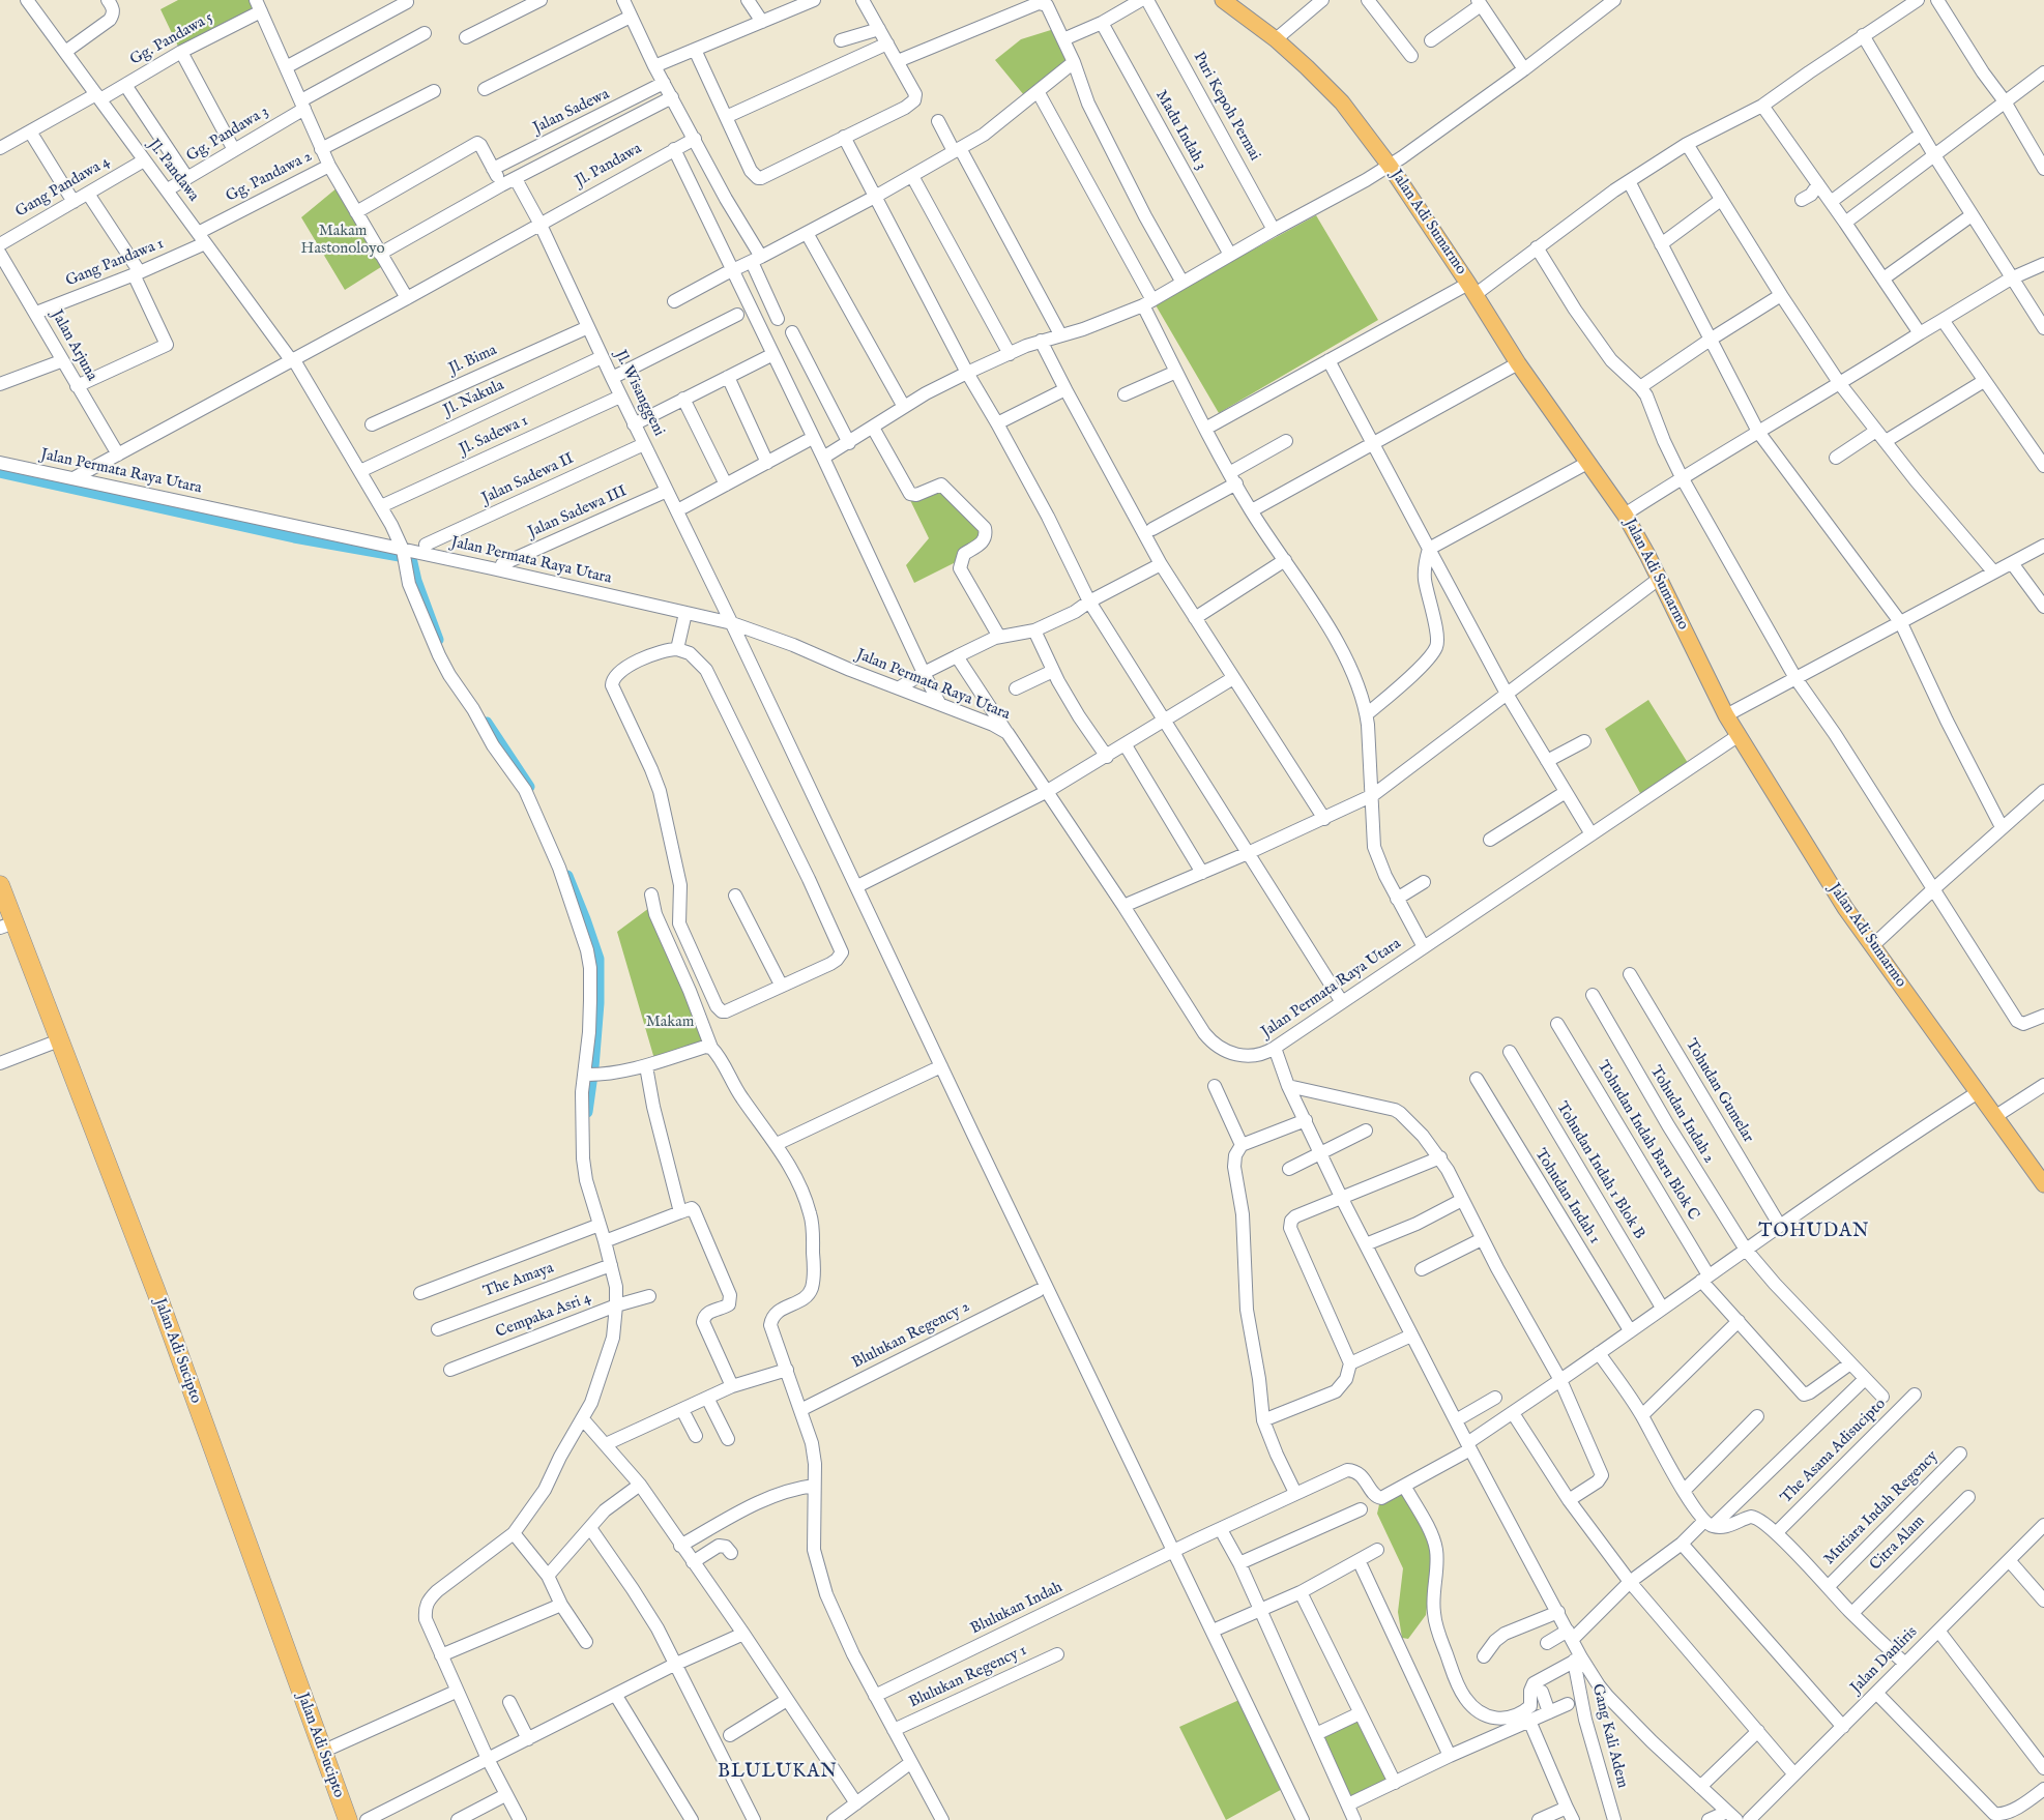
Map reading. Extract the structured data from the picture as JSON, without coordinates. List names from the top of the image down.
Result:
{
  "streets": {
    "highway": ["Jalan Adi Sucipto"],
    "main road": ["Jalan Adi Sumarmo"],
    "street": [
      "Gg. Pandawa 5",
      "Puri Kepoh Permai",
      "Jalan Sadewa",
      "Madu Indah 3",
      "Gg. Pandawa 3",
      "Jl. Pandawa",
      "Gg. Pandawa 2",
      "Gang Pandawa 4",
      "Gang Pandawa 1",
      "Jalan Arjuna",
      "Jl. Bima",
      "Jl. Wisanggeni",
      "Jl. Nakula",
      "Jl. Sadewa 1",
      "Jalan Permata Raya Utara",
      "Jalan Sadewa II",
      "Jalan Sadewa III",
      "Tohudan Gumelar",
      "Tohudan Indah 2",
      "Tohudan Indah Baru Blok C",
      "Tohudan Indah 1 Blok B",
      "Tohudan Indah 1",
      "The Amaya",
      "Cempaka Asri 4",
      "Blulukan Regency 2",
      "The Asana Adisucipto",
      "Mutiara Indah Regency",
      "Citra Alam",
      "Blulukan Indah",
      "Jalan Danliris",
      "Blulukan Regency 1",
      "Gang Kali Adem"
    ]
  },
  "crossings": [
    ["Gg. Pandawa 5", "Jl. Pandawa"],
    ["Gg. Pandawa 3", "Jl. Pandawa"],
    ["Jl. Pandawa", "Gg. Pandawa 2"],
    ["Jl. Pandawa", "Gang Pandawa 4"],
    ["Jl. Pandawa", "Gang Pandawa 1"],
    ["Jl. Pandawa", "Jalan Arjuna"],
    ["Jl. Pandawa", "Jl. Wisanggeni"],
    ["Jl. Pandawa", "Jl. Nakula"],
    ["Jl. Pandawa", "Jl. Sadewa 1"],
    ["Jl. Pandawa", "Jalan Permata Raya Utara"],
    ["Jl. Pandawa", "The Amaya"],
    ["Jl. Pandawa", "Cempaka Asri 4"],
    ["Gg. Pandawa 2", "Gang Pandawa 1"],
    ["Jalan Adi Sumarmo", "Jalan Permata Raya Utara"],
    ["Gang Pandawa 1", "Jalan Arjuna"],
    ["Jl. Bima", "Jl. Wisanggeni"],
    ["Jl. Wisanggeni", "Jl. Nakula"],
    ["Jl. Wisanggeni", "Jl. Sadewa 1"],
    ["Jl. Wisanggeni", "Jalan Permata Raya Utara"],
    ["Jl. Wisanggeni", "Jalan Sadewa II"],
    ["Jl. Wisanggeni", "Jalan Sadewa III"],
    ["Jl. Wisanggeni", "Blulukan Indah"],
    ["Tohudan Indah 2", "Tohudan Indah Baru Blok C"]
  ],
  "districts": ["TOHUDAN", "BLULUKAN"],
  "parks": ["Makam Hastonoloyo", "Makam"]
}
